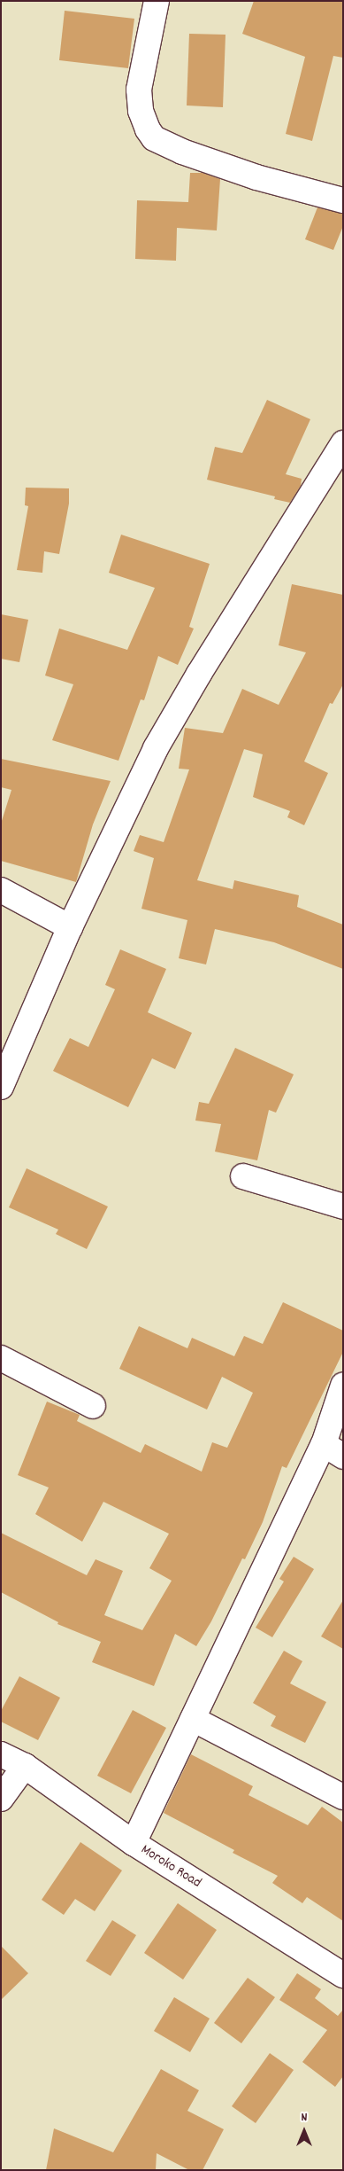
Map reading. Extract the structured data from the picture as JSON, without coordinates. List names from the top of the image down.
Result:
{
  "streets": {
    "street": ["Moroko Road"]
  },
  "north": "top"
}
